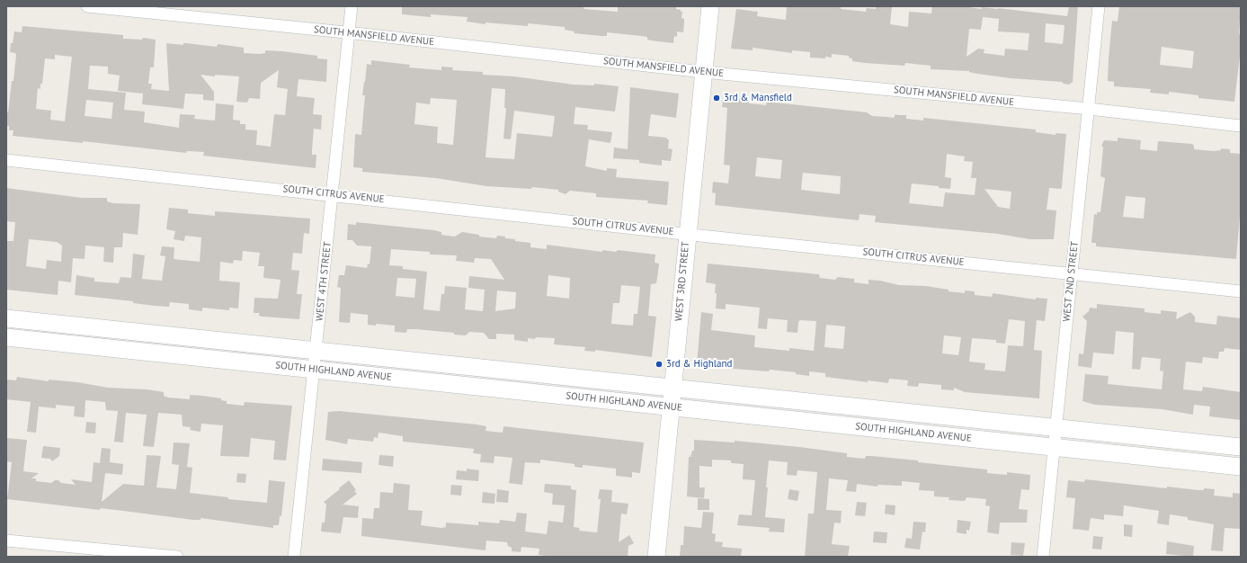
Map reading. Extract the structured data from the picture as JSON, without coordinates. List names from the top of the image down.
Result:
{
  "streets": {
    "main road": ["WEST 3RD STREET", "SOUTH HIGHLAND AVENUE"],
    "street": [
      "SOUTH MANSFIELD AVENUE",
      "SOUTH CITRUS AVENUE",
      "WEST 4TH STREET",
      "WEST 2ND STREET"
    ]
  },
  "crossings": [
    ["SOUTH MANSFIELD AVENUE", "WEST 4TH STREET"],
    ["SOUTH MANSFIELD AVENUE", "WEST 3RD STREET"],
    ["SOUTH MANSFIELD AVENUE", "WEST 2ND STREET"],
    ["SOUTH CITRUS AVENUE", "WEST 4TH STREET"],
    ["SOUTH CITRUS AVENUE", "WEST 3RD STREET"],
    ["SOUTH CITRUS AVENUE", "WEST 2ND STREET"],
    ["WEST 4TH STREET", "SOUTH HIGHLAND AVENUE"],
    ["WEST 3RD STREET", "SOUTH HIGHLAND AVENUE"],
    ["WEST 2ND STREET", "SOUTH HIGHLAND AVENUE"]
  ],
  "places": ["3rd & Mansfield", "3rd & Highland"]
}
